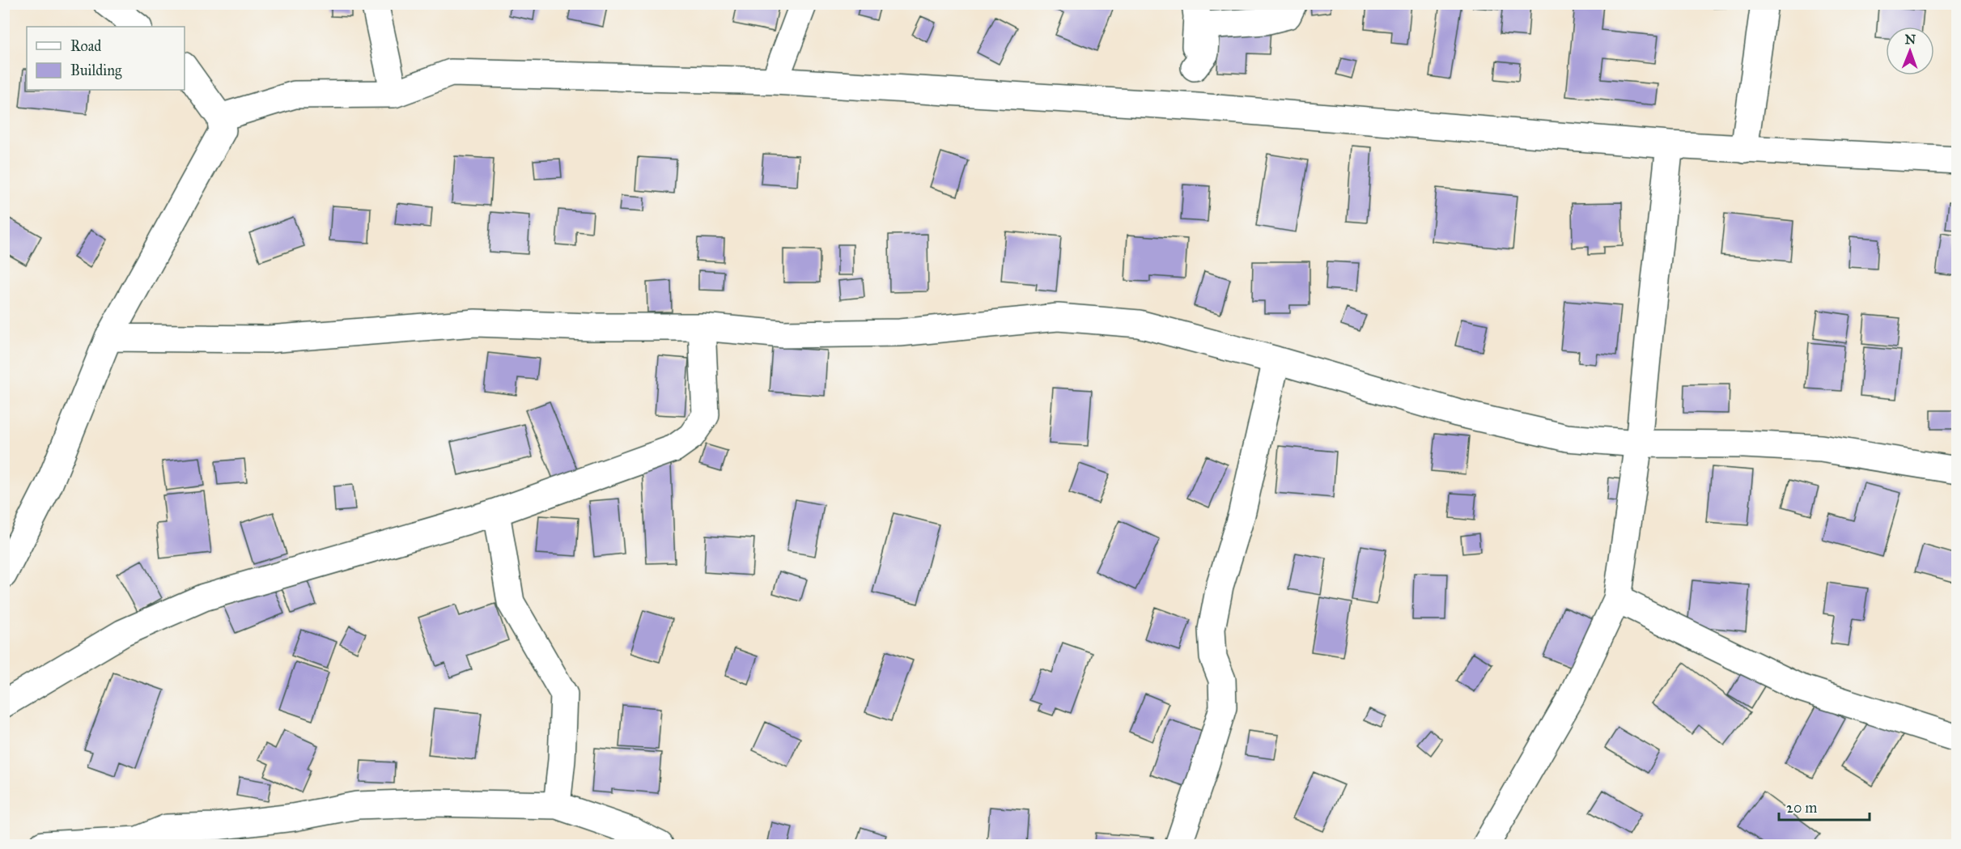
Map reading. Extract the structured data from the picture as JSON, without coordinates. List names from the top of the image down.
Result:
{
  "legend": ["Road", "Building"],
  "scale_bar": "20 m",
  "north": "top"
}
